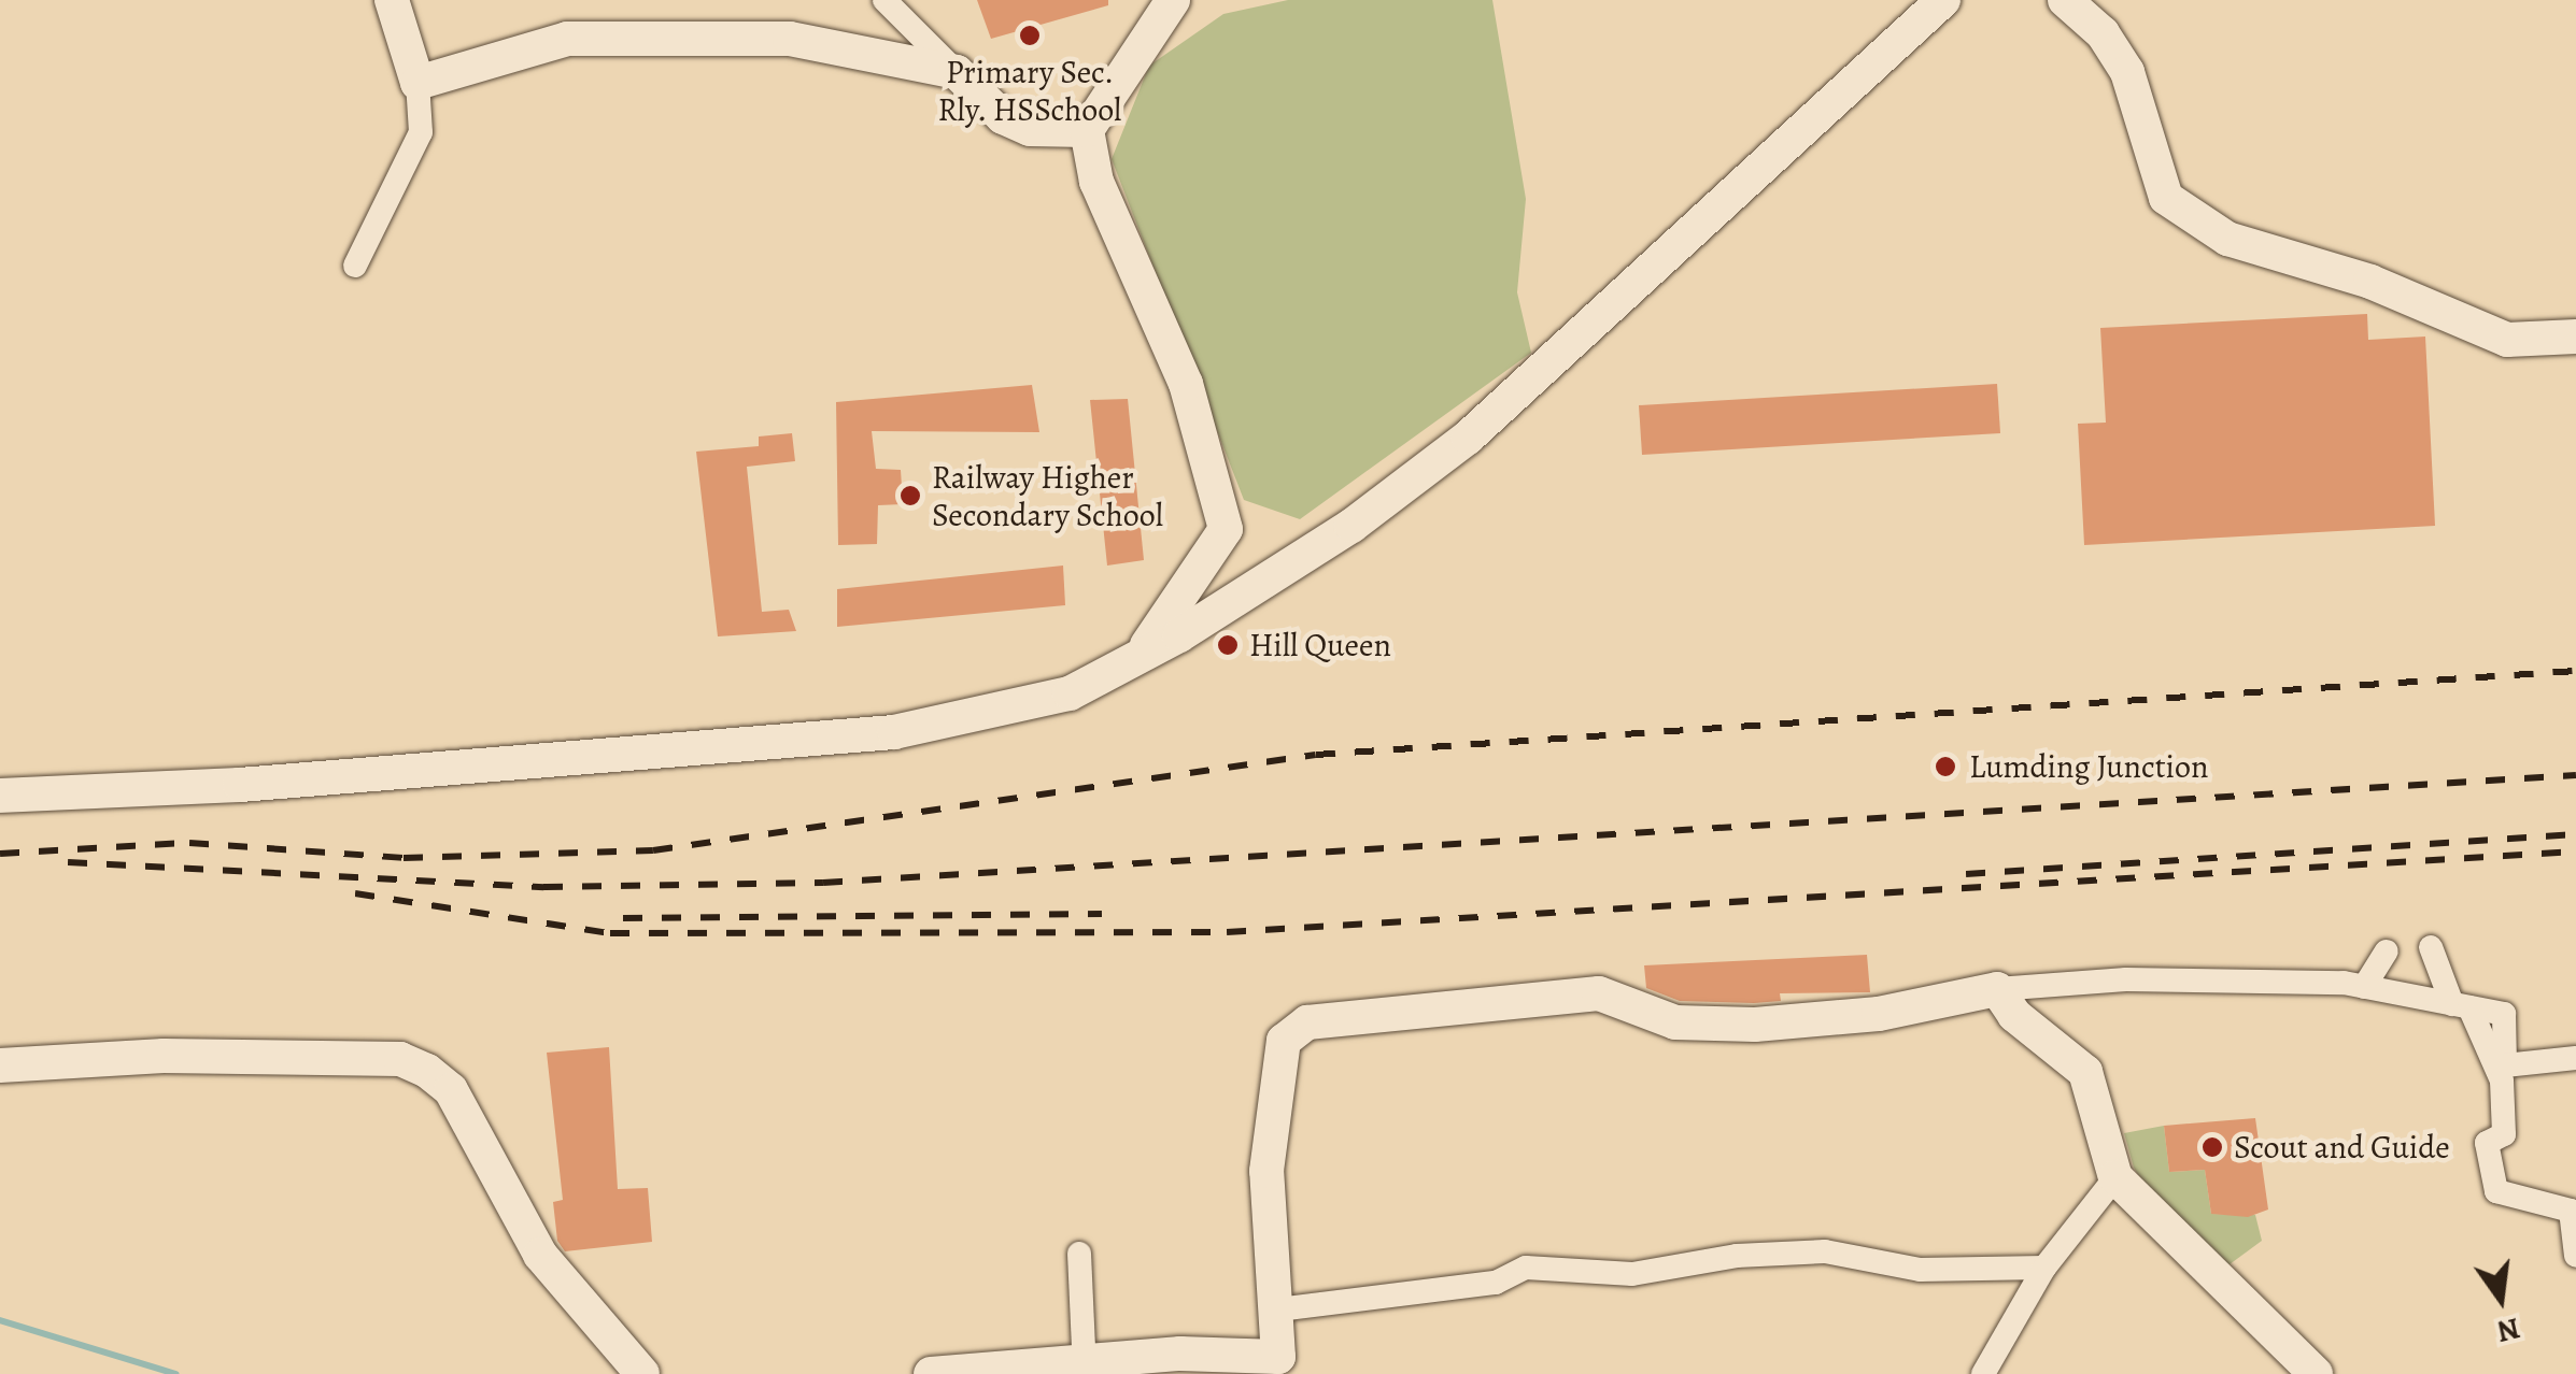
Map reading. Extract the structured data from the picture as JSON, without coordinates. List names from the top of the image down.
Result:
{
  "places": [
    "Primary Sec. Rly. HSSchool",
    "Railway Higher Secondary School",
    "Hill Queen",
    "Lumding Junction",
    "Scout and Guide"
  ],
  "north": "bottom"
}
